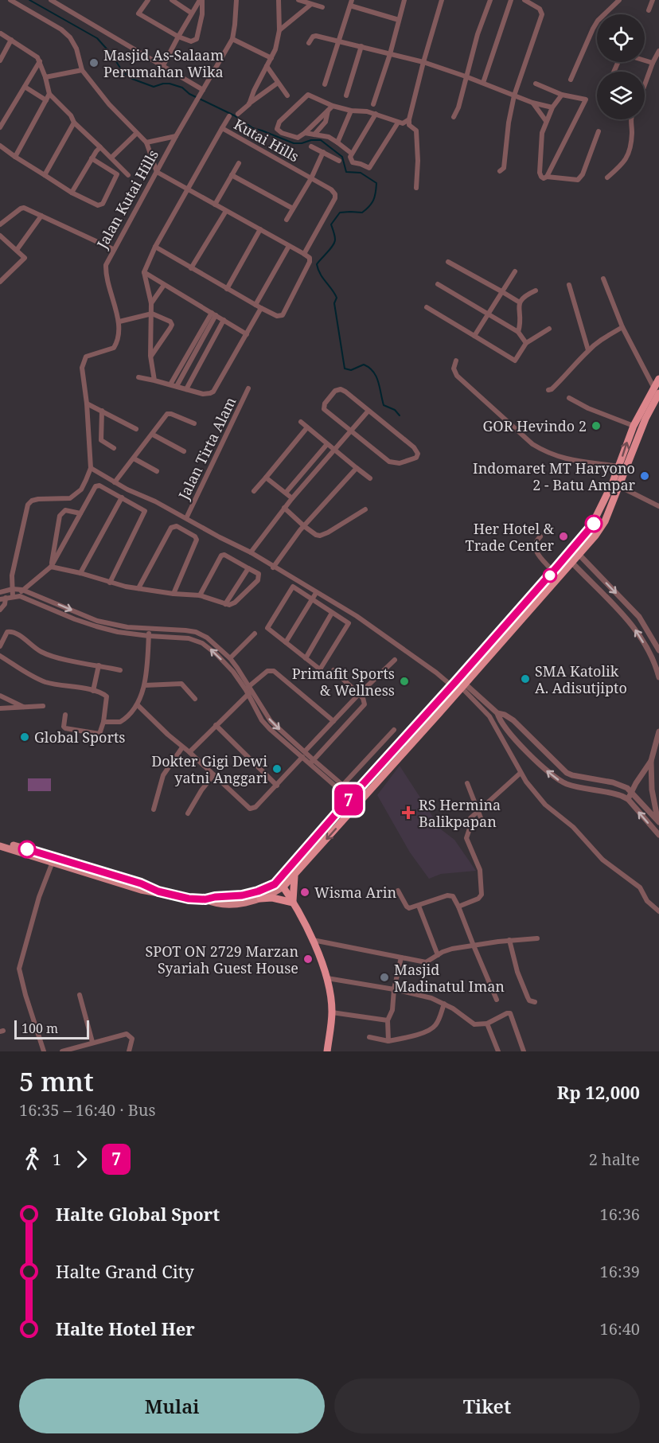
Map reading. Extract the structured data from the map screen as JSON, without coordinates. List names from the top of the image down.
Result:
{
  "streets": {
    "street": ["Kutai Hills", "Jalan Kutai Hills", "Jalan Tirta Alam"]
  },
  "places": {
    "other": [
      "Masjid As-Salaam Perumahan Wika",
      "GOR Hevindo 2",
      "Indomaret MT Haryono 2 - Batu Ampar",
      "Her Hotel & Trade Center",
      "SMA Katolik A. Adisutjipto",
      "Primafit Sports & Wellness",
      "Global Sports",
      "Dokter Gigi Dewi yatni Anggari",
      "Wisma Arin",
      "SPOT ON 2729 Marzan Syariah Guest House",
      "Masjid Madinatul Iman"
    ],
    "health": ["RS Hermina Balikpapan"]
  },
  "lines": ["bus line 7"],
  "scale_bar": "100 m",
  "page": {
    "on_map": "7",
    "scale": "100 m",
    "heading": ["5 mnt", "16:35 – 16:40 · Bus", "Rp 12,000"],
    "legs": ["1", "7", "2 halte"],
    "list": [
      {
        "name": "Halte Global Sport",
        "value": "16:36"
      },
      {
        "name": "Halte Grand City",
        "value": "16:39"
      },
      {
        "name": "Halte Hotel Her",
        "value": "16:40"
      }
    ],
    "buttons": ["Mulai", "Tiket"]
  }
}
